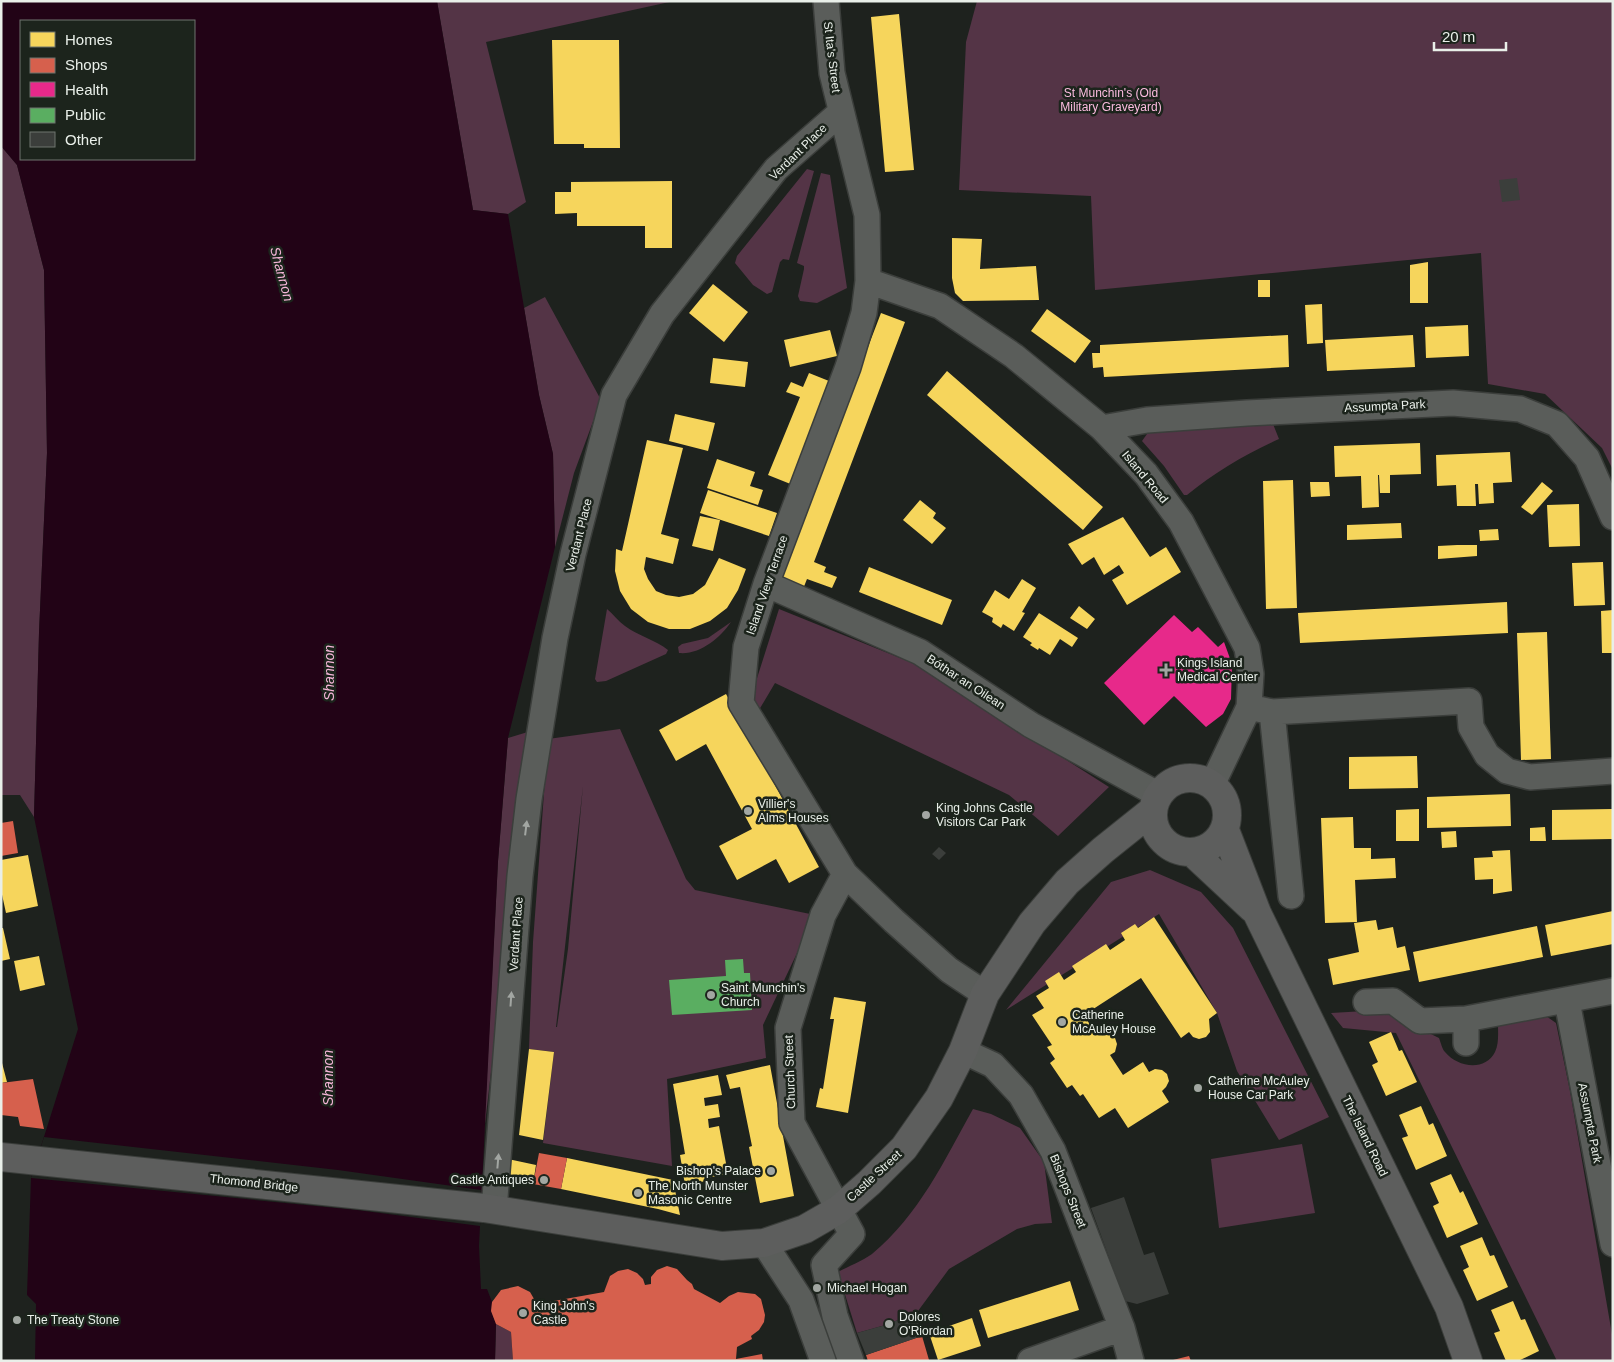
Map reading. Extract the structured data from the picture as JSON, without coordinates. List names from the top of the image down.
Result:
{
  "streets": {
    "main road": ["The Island Road", "Castle Street", "Thomond Bridge"],
    "street": [
      "St Ita's Street",
      "Verdant Place",
      "Assumpta Park",
      "Island Road",
      "Island View Terrace",
      "Bóthar an Oilean",
      "Church Street",
      "Bishops Street"
    ]
  },
  "crossings": [
    ["St Ita's Street", "Verdant Place"],
    ["Verdant Place", "Island Road"],
    ["Verdant Place", "Island View Terrace"],
    ["Verdant Place", "Castle Street"],
    ["Verdant Place", "Thomond Bridge"],
    ["Assumpta Park", "Island Road"],
    ["Island Road", "Island View Terrace"],
    ["Island Road", "Bóthar an Oilean"],
    ["Island Road", "The Island Road"],
    ["Island Road", "Castle Street"],
    ["Island View Terrace", "Bóthar an Oilean"],
    ["Island View Terrace", "Church Street"],
    ["Island View Terrace", "Castle Street"],
    ["Bóthar an Oilean", "The Island Road"],
    ["Bóthar an Oilean", "Castle Street"],
    ["Church Street", "Castle Street"],
    ["The Island Road", "Castle Street"],
    ["Castle Street", "Thomond Bridge"],
    ["Castle Street", "Bishops Street"]
  ],
  "one_way": ["Verdant Place"],
  "water": ["Shannon"],
  "parks": ["St Munchin's (Old Military Graveyard)"],
  "places": {
    "health": ["Kings Island Medical Center"],
    "other": [
      "Villier's Alms Houses",
      "King Johns Castle Visitors Car Park",
      "Saint Munchin's Church",
      "Catherine McAuley House",
      "Catherine McAuley House Car Park",
      "Bishop's Palace",
      "Castle Antiques",
      "The North Munster Masonic Centre",
      "Michael Hogan",
      "King John's Castle",
      "The Treaty Stone",
      "Dolores O'Riordan"
    ]
  },
  "legend": [
    "Homes",
    "Shops",
    "Health",
    "Public",
    "Other"
  ],
  "scale_bar": "20 m"
}
